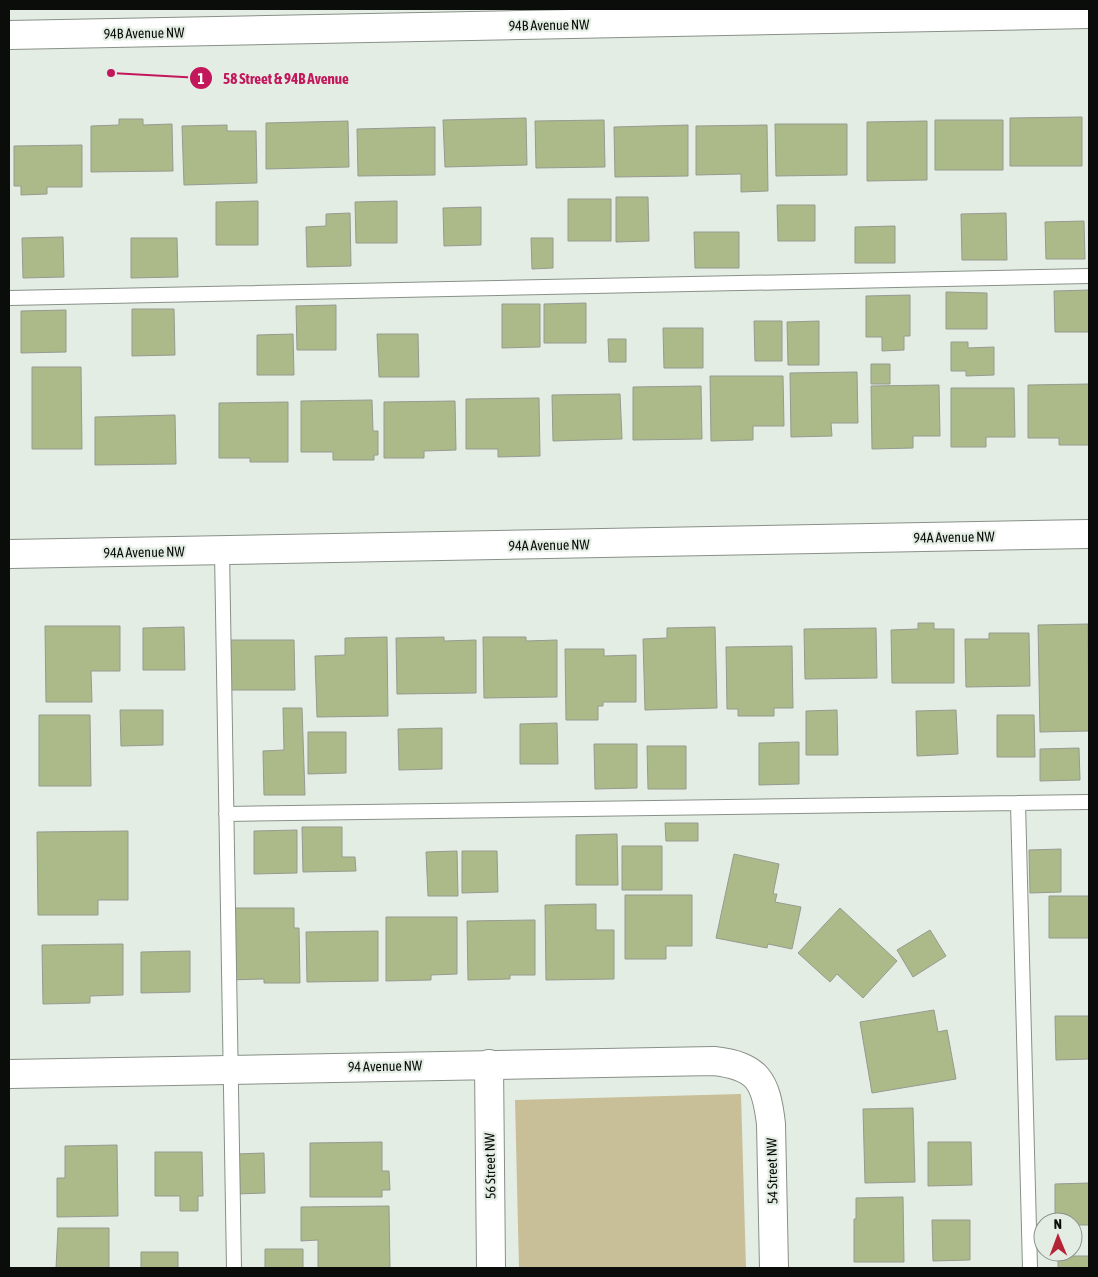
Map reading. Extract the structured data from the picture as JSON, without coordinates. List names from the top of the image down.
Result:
{
  "streets": {
    "street": [
      "94B Avenue NW",
      "94A Avenue NW",
      "94 Avenue NW",
      "56 Street NW",
      "54 Street NW"
    ]
  },
  "crossings": [
    ["94 Avenue NW", "56 Street NW"],
    ["94 Avenue NW", "54 Street NW"]
  ],
  "places": ["58 Street & 94B Avenue"],
  "north": "top"
}
